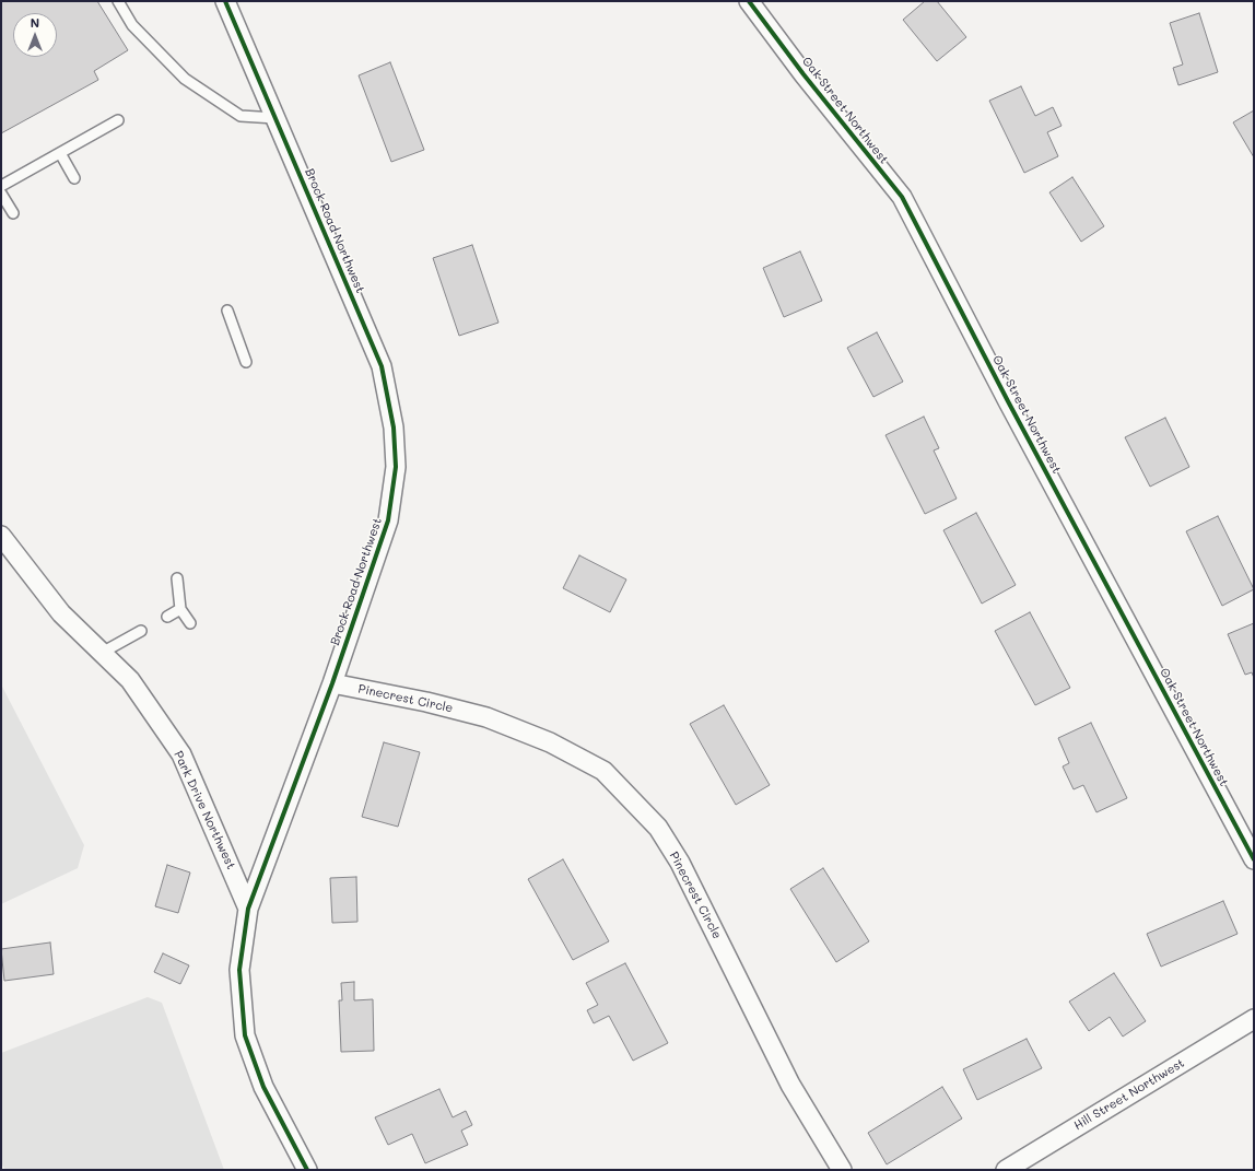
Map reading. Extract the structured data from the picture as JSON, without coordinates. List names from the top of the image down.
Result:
{
  "streets": {
    "street": [
      "Oak Street Northwest",
      "Brock Road Northwest",
      "Pinecrest Circle",
      "Park Drive Northwest",
      "Hill Street Northwest"
    ]
  },
  "crossings": [
    ["Brock Road Northwest", "Pinecrest Circle"],
    ["Brock Road Northwest", "Park Drive Northwest"]
  ],
  "north": "top"
}
